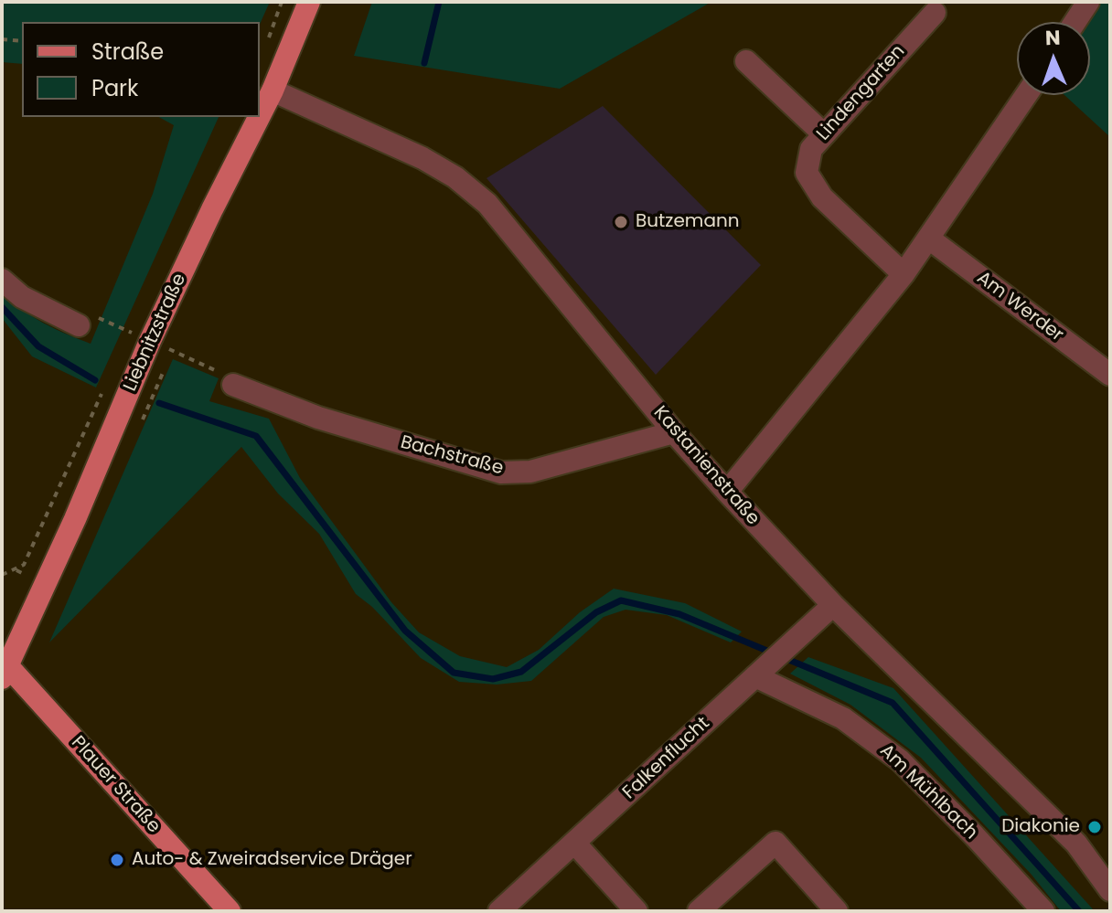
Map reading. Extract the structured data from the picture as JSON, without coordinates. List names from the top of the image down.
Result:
{
  "streets": {
    "main road": ["Liebnitzstraße", "Plauer Straße"],
    "street": [
      "Lindengarten",
      "Am Werder",
      "Bachstraße",
      "Kastanienstraße",
      "Falkenflucht",
      "Am Mühlbach"
    ]
  },
  "crossings": [
    ["Liebnitzstraße", "Kastanienstraße"],
    ["Liebnitzstraße", "Plauer Straße"],
    ["Bachstraße", "Kastanienstraße"],
    ["Kastanienstraße", "Falkenflucht"],
    ["Falkenflucht", "Am Mühlbach"]
  ],
  "places": ["Butzemann", "Diakonie", "Auto- & Zweiradservice Dräger"],
  "legend": ["Straße", "Park"],
  "north": "top"
}
